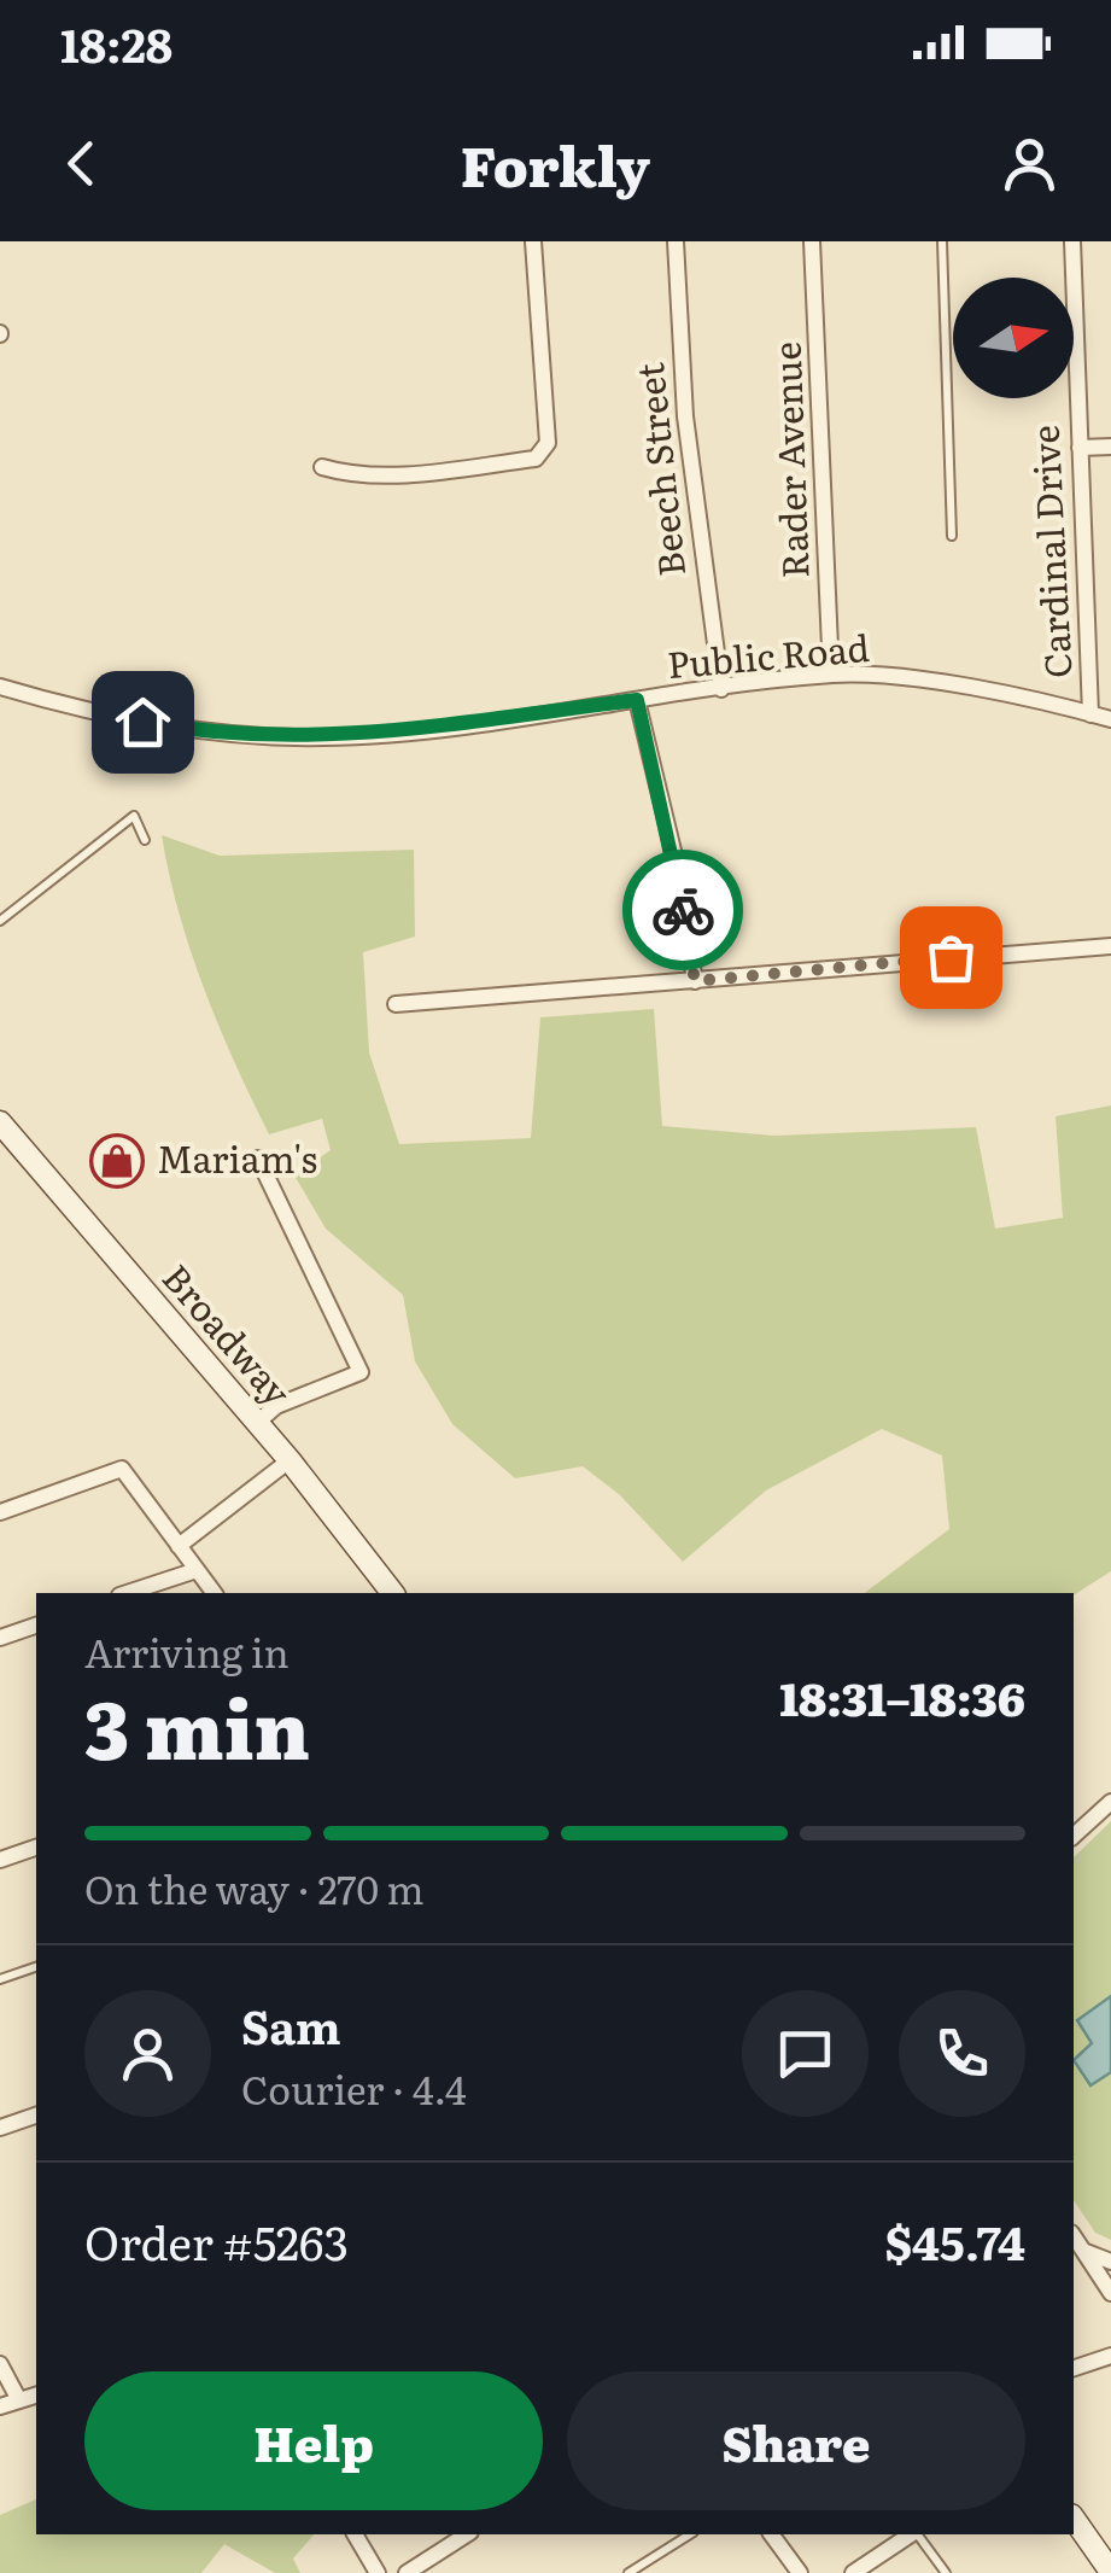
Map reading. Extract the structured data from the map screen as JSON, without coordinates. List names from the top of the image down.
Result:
{
  "streets": {
    "main road": ["Broadway"],
    "street": [
      "Rader Avenue",
      "Beech Street",
      "Cardinal Drive",
      "Public Road"
    ]
  },
  "crossings": [
    ["Rader Avenue", "Public Road"],
    ["Beech Street", "Public Road"],
    ["Cardinal Drive", "Public Road"]
  ],
  "places": {
    "shop": ["Mariam's"]
  },
  "north": "right",
  "page": {
    "status": "18:28",
    "header": "Forkly",
    "heading": ["3 min", "Arriving in", "18:31–18:36"],
    "panel": [
      "Sam",
      "Courier · 4.4",
      "Order #5263",
      "$45.74"
    ],
    "bar": "On the way · 270 m",
    "buttons": ["Help", "Share"]
  }
}
